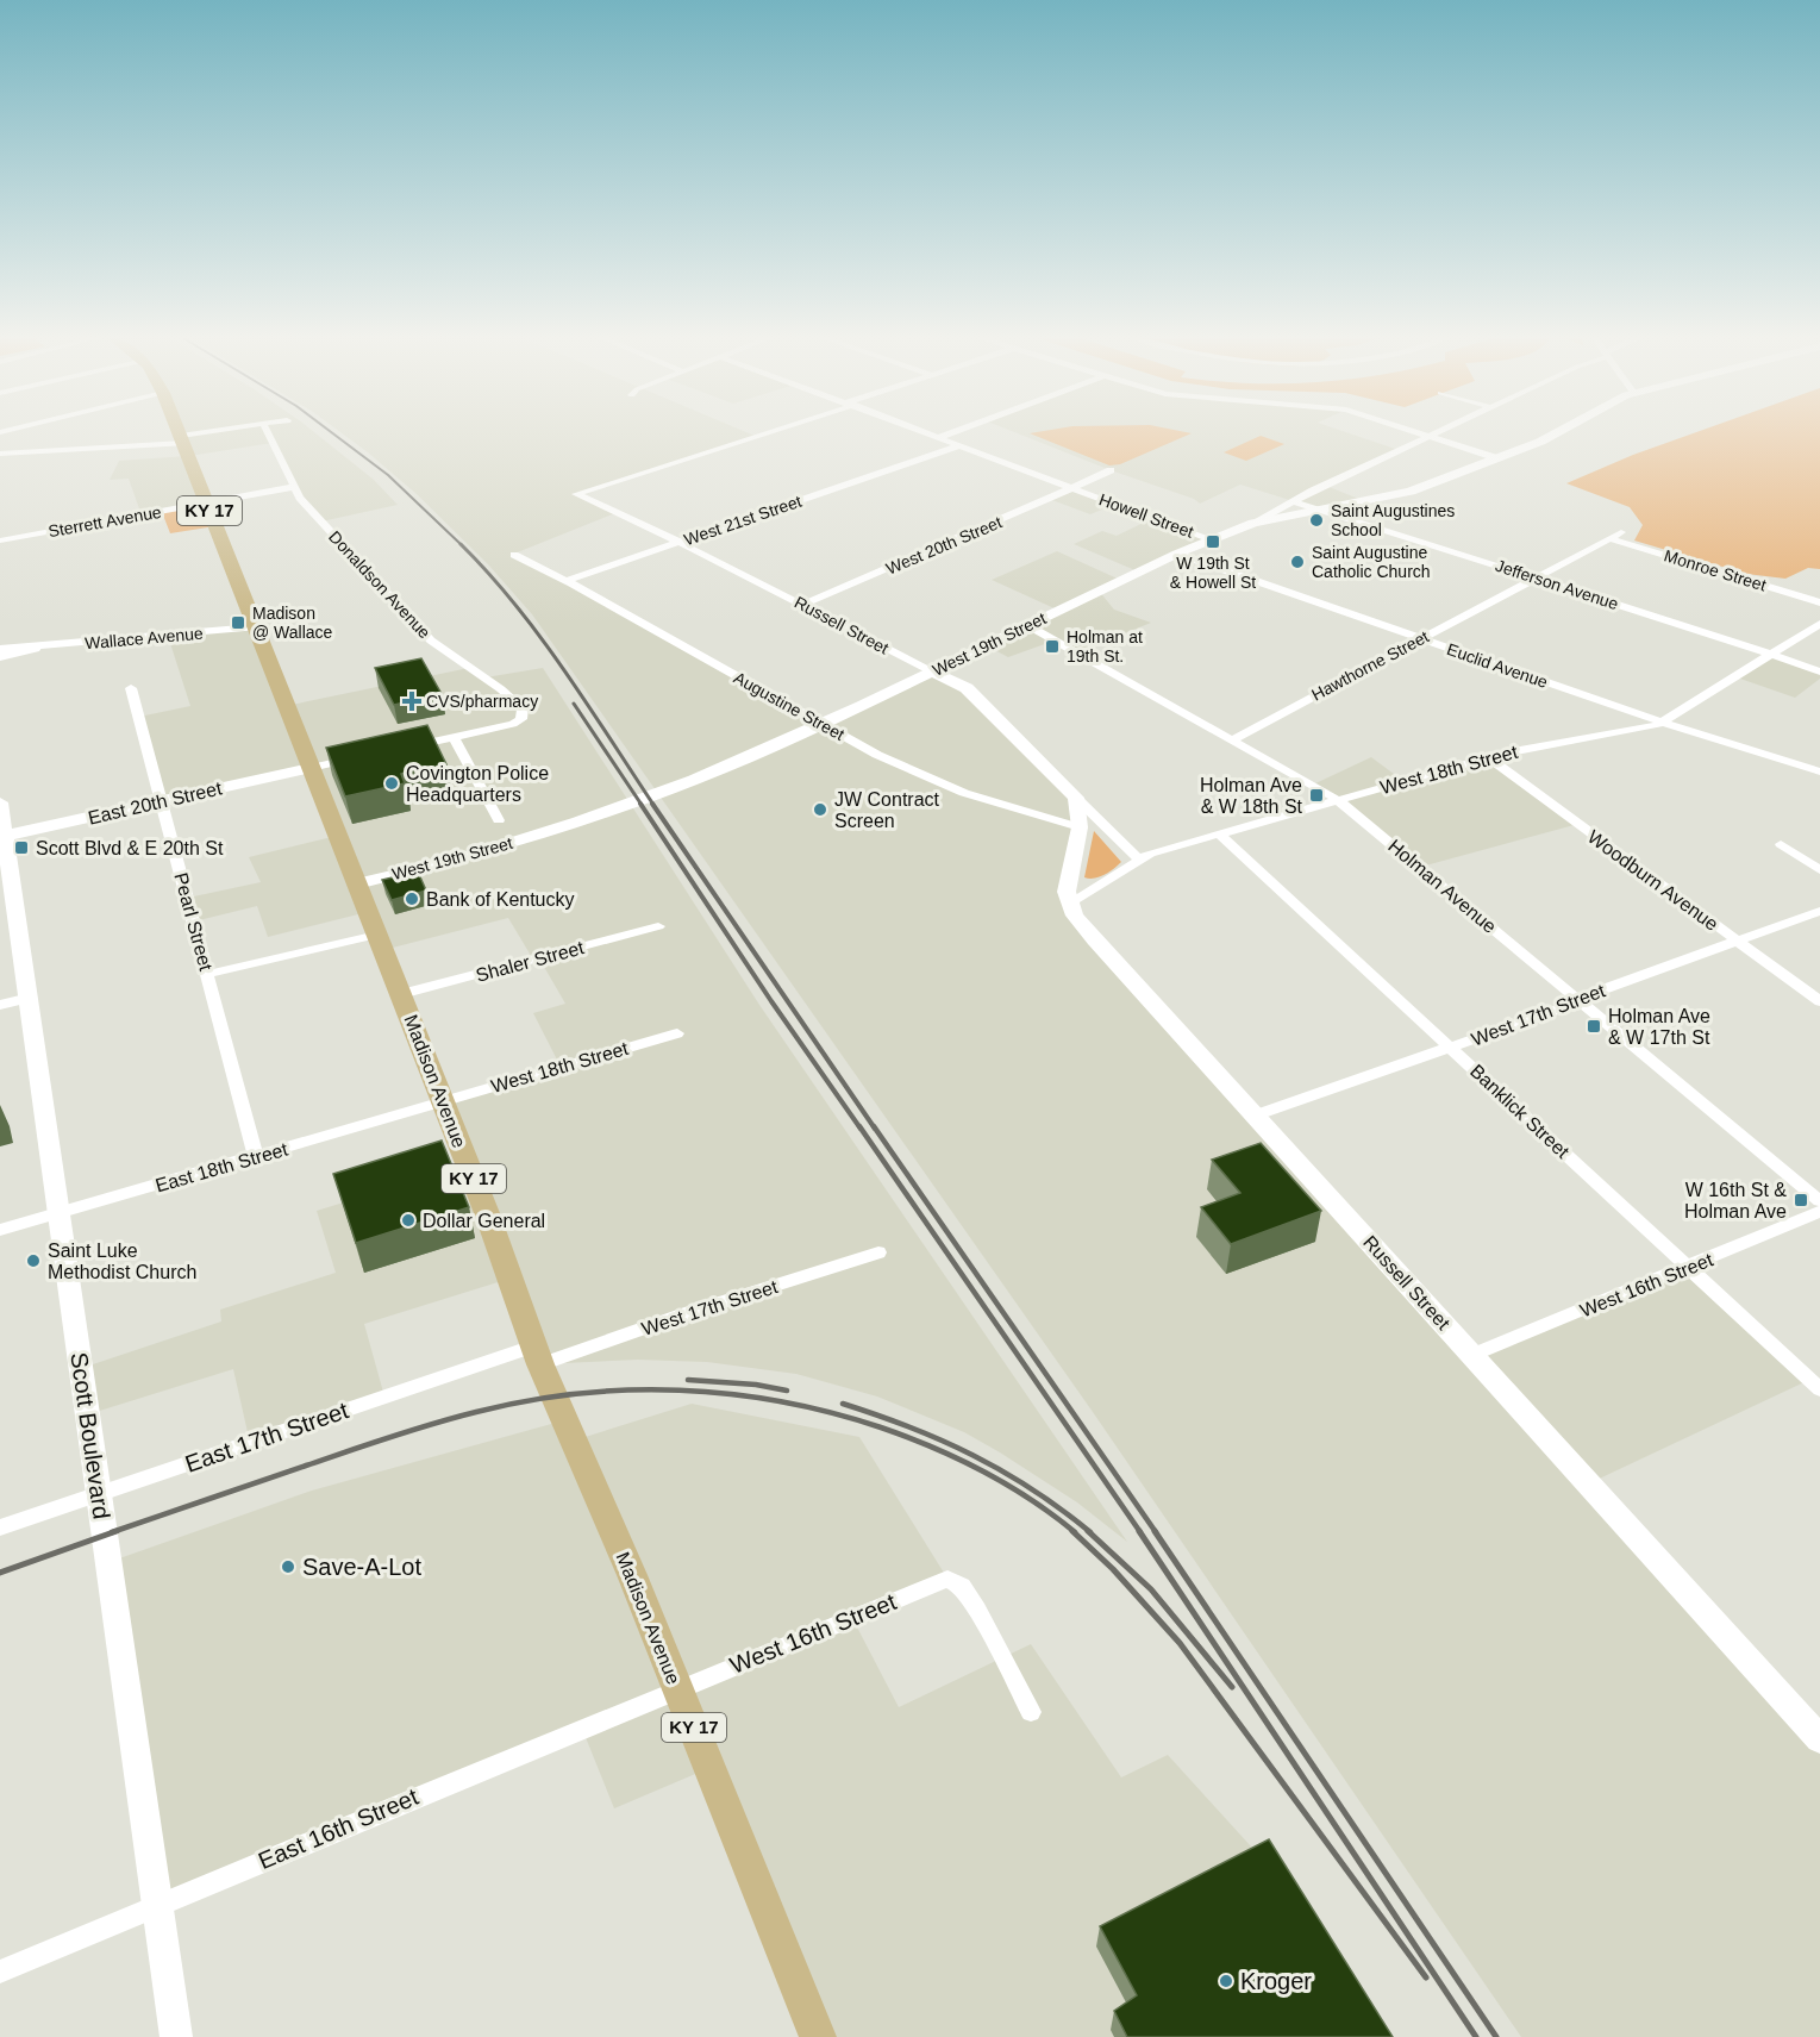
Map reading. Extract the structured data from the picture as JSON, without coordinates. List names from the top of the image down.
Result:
{
  "streets": {
    "main road": ["KY 17", "Madison Avenue"],
    "street": [
      "Howell Street",
      "West 21st Street",
      "Sterrett Avenue",
      "West 20th Street",
      "Monroe Street",
      "Donaldson Avenue",
      "Jefferson Avenue",
      "Russell Street",
      "Wallace Avenue",
      "West 19th Street",
      "Hawthorne Street",
      "Euclid Avenue",
      "Augustine Street",
      "West 18th Street",
      "East 20th Street",
      "Woodburn Avenue",
      "Holman Avenue",
      "Pearl Street",
      "Shaler Street",
      "West 17th Street",
      "Banklick Street",
      "East 18th Street",
      "West 16th Street",
      "Scott Boulevard",
      "East 17th Street",
      "East 16th Street"
    ]
  },
  "crossings": [
    ["Howell Street", "West 21st Street"],
    ["Howell Street", "West 20th Street"],
    ["Howell Street", "West 19th Street"],
    ["West 21st Street", "Russell Street"],
    ["West 21st Street", "Augustine Street"],
    ["Sterrett Avenue", "Donaldson Avenue"],
    ["Sterrett Avenue", "Madison Avenue"],
    ["West 20th Street", "Russell Street"],
    ["Monroe Street", "Hawthorne Street"],
    ["Jefferson Avenue", "West 19th Street"],
    ["Jefferson Avenue", "Hawthorne Street"],
    ["Jefferson Avenue", "West 18th Street"],
    ["Russell Street", "West 19th Street"],
    ["Russell Street", "West 18th Street"],
    ["Russell Street", "West 17th Street"],
    ["Russell Street", "West 16th Street"],
    ["Wallace Avenue", "Madison Avenue"],
    ["West 19th Street", "Euclid Avenue"],
    ["West 19th Street", "Augustine Street"],
    ["West 19th Street", "Holman Avenue"],
    ["West 19th Street", "Madison Avenue"],
    ["Hawthorne Street", "Euclid Avenue"],
    ["Hawthorne Street", "Holman Avenue"],
    ["Euclid Avenue", "West 18th Street"],
    ["West 18th Street", "Woodburn Avenue"],
    ["West 18th Street", "Holman Avenue"],
    ["West 18th Street", "Madison Avenue"],
    ["West 18th Street", "Banklick Street"],
    ["West 18th Street", "East 18th Street"],
    ["East 20th Street", "Pearl Street"],
    ["East 20th Street", "Madison Avenue"],
    ["East 20th Street", "Scott Boulevard"],
    ["Woodburn Avenue", "West 17th Street"],
    ["Holman Avenue", "West 17th Street"],
    ["Pearl Street", "East 18th Street"],
    ["Shaler Street", "Madison Avenue"],
    ["West 17th Street", "Madison Avenue"],
    ["West 17th Street", "Banklick Street"],
    ["West 17th Street", "East 17th Street"],
    ["Madison Avenue", "East 18th Street"],
    ["Madison Avenue", "West 16th Street"],
    ["Madison Avenue", "East 17th Street"],
    ["Madison Avenue", "East 16th Street"],
    ["Banklick Street", "West 16th Street"],
    ["East 18th Street", "Scott Boulevard"],
    ["West 16th Street", "East 16th Street"],
    ["Scott Boulevard", "East 17th Street"],
    ["Scott Boulevard", "East 16th Street"]
  ],
  "places": {
    "other": [
      "Saint Augustines School",
      "Saint Augustine Catholic Church",
      "Covington Police Headquarters",
      "JW Contract Screen",
      "Bank of Kentucky",
      "Dollar General",
      "Saint Luke Methodist Church",
      "Save-A-Lot",
      "Kroger"
    ],
    "transit": [
      "W 19th St & Howell St",
      "Madison @ Wallace",
      "Holman at 19th St.",
      "Holman Ave & W 18th St",
      "Scott Blvd & E 20th St",
      "Holman Ave & W 17th St",
      "W 16th St & Holman Ave"
    ],
    "health": ["CVS/pharmacy"]
  }
}
